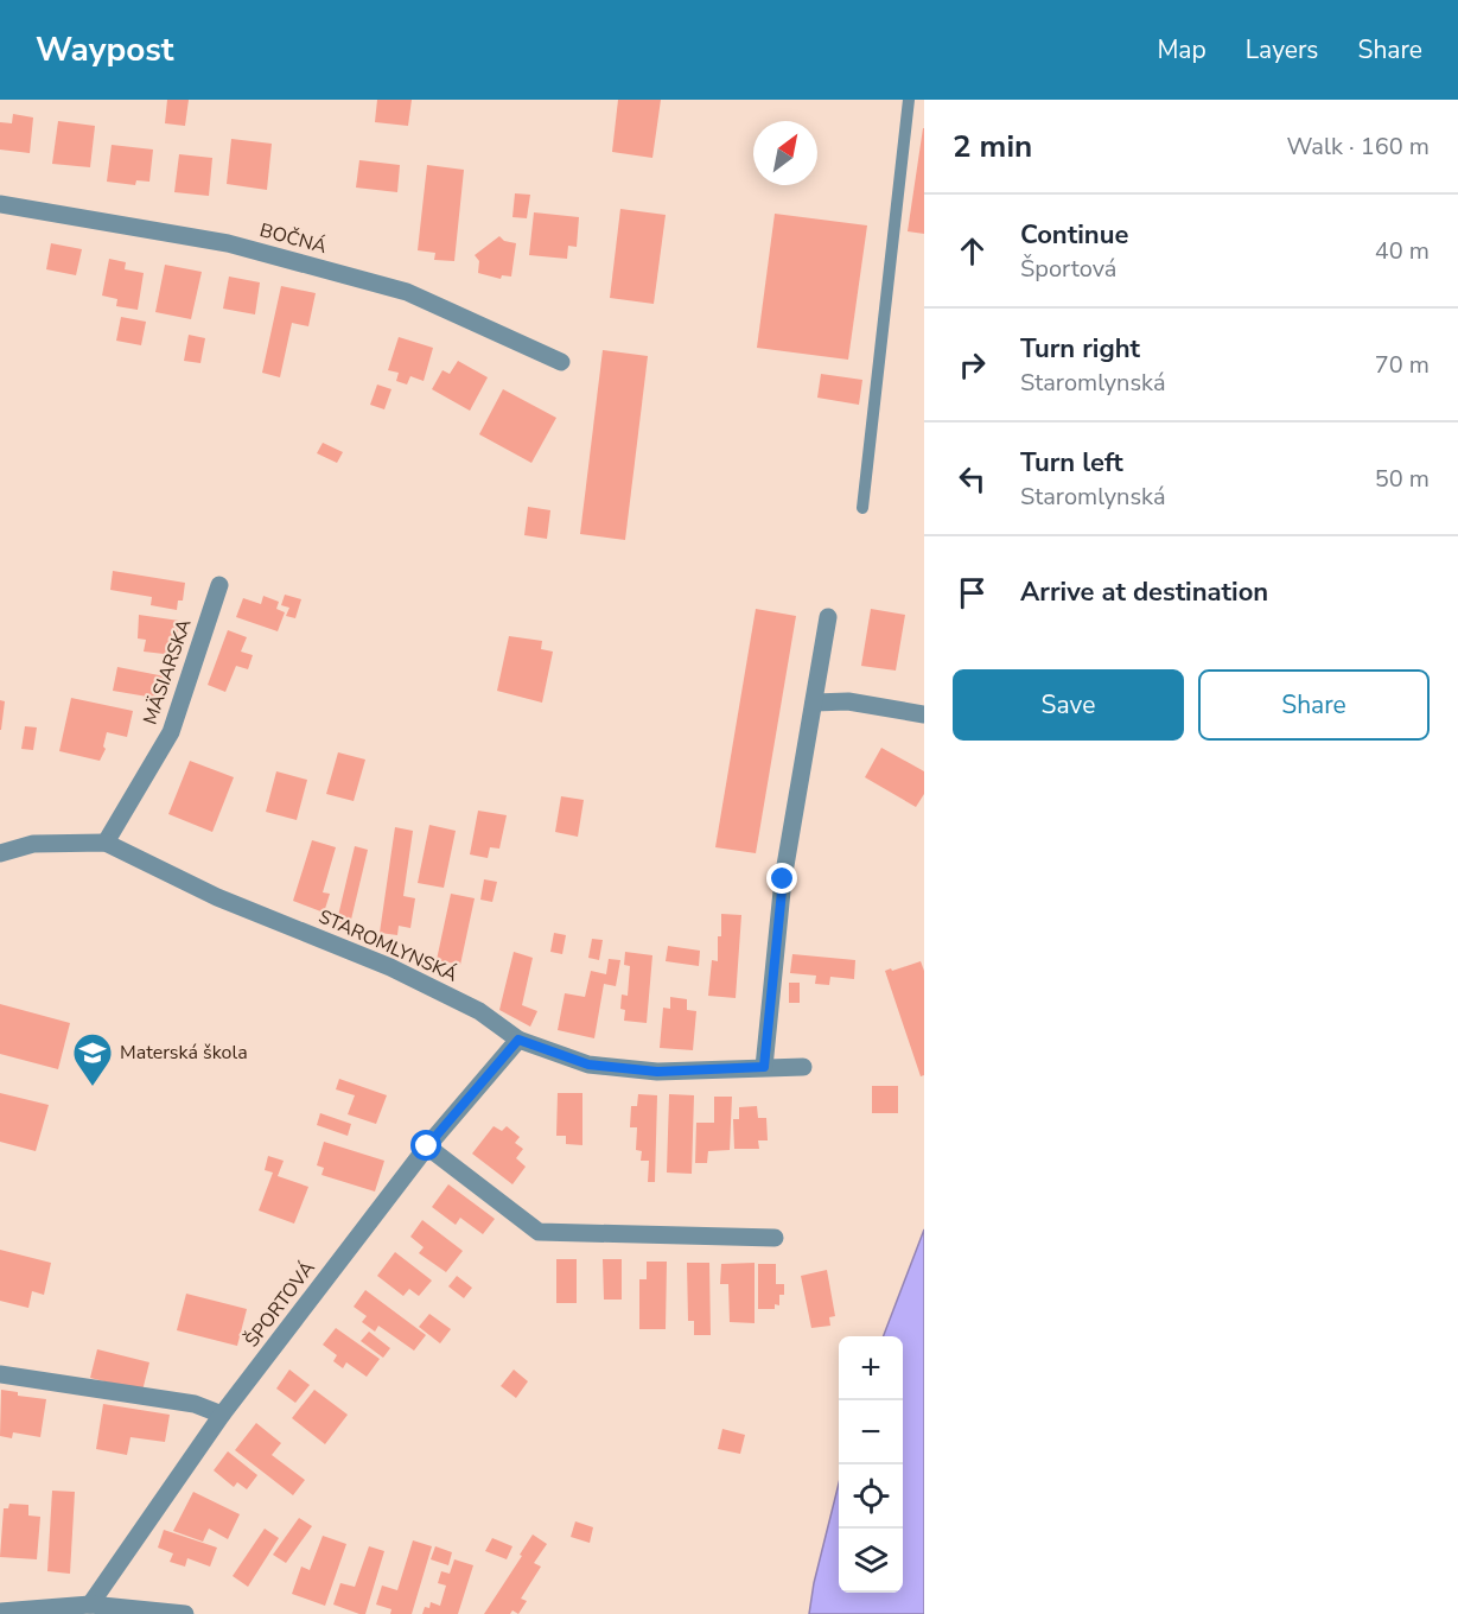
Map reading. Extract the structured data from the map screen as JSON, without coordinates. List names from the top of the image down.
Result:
{
  "streets": {
    "street": [
      "BOČNÁ",
      "MÄSIARSKA",
      "STAROMLYNSKÁ",
      "ŠPORTOVÁ"
    ]
  },
  "crossings": [
    ["MÄSIARSKA", "STAROMLYNSKÁ"],
    ["STAROMLYNSKÁ", "ŠPORTOVÁ"]
  ],
  "places": {
    "school or university": ["Materská škola"]
  },
  "north": "top right",
  "page": {
    "header": "Waypost",
    "nav": ["Map", "Layers", "Share"],
    "heading": ["2 min", "Walk · 160 m"],
    "list": [
      ["Continue", "Športová", "40 m"],
      ["Turn right", "Staromlynská", "70 m"],
      ["Turn left", "Staromlynská", "50 m"],
      "Arrive at destination"
    ],
    "buttons": ["Save", "Share"],
    "map_buttons": ["+", "−"]
  }
}
